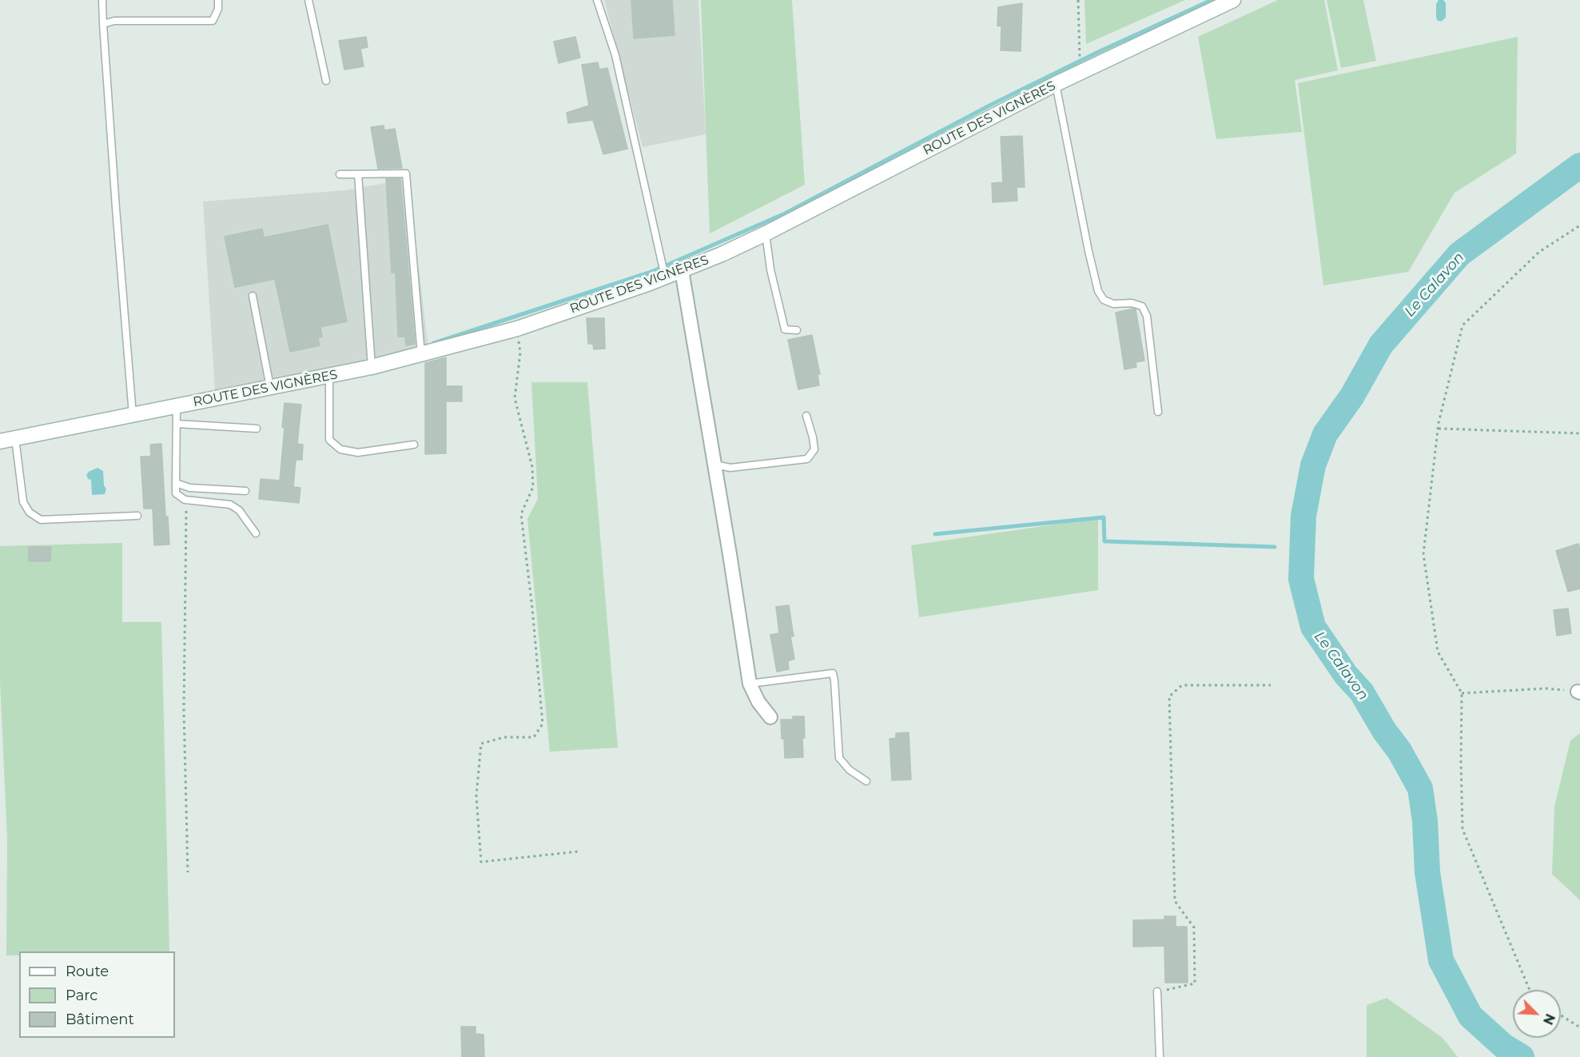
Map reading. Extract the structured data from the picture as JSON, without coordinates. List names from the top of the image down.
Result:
{
  "streets": {
    "street": ["ROUTE DES VIGNÈRES"]
  },
  "water": ["Le Calavon"],
  "legend": ["Route", "Parc", "Bâtiment"],
  "north": "bottom right"
}
